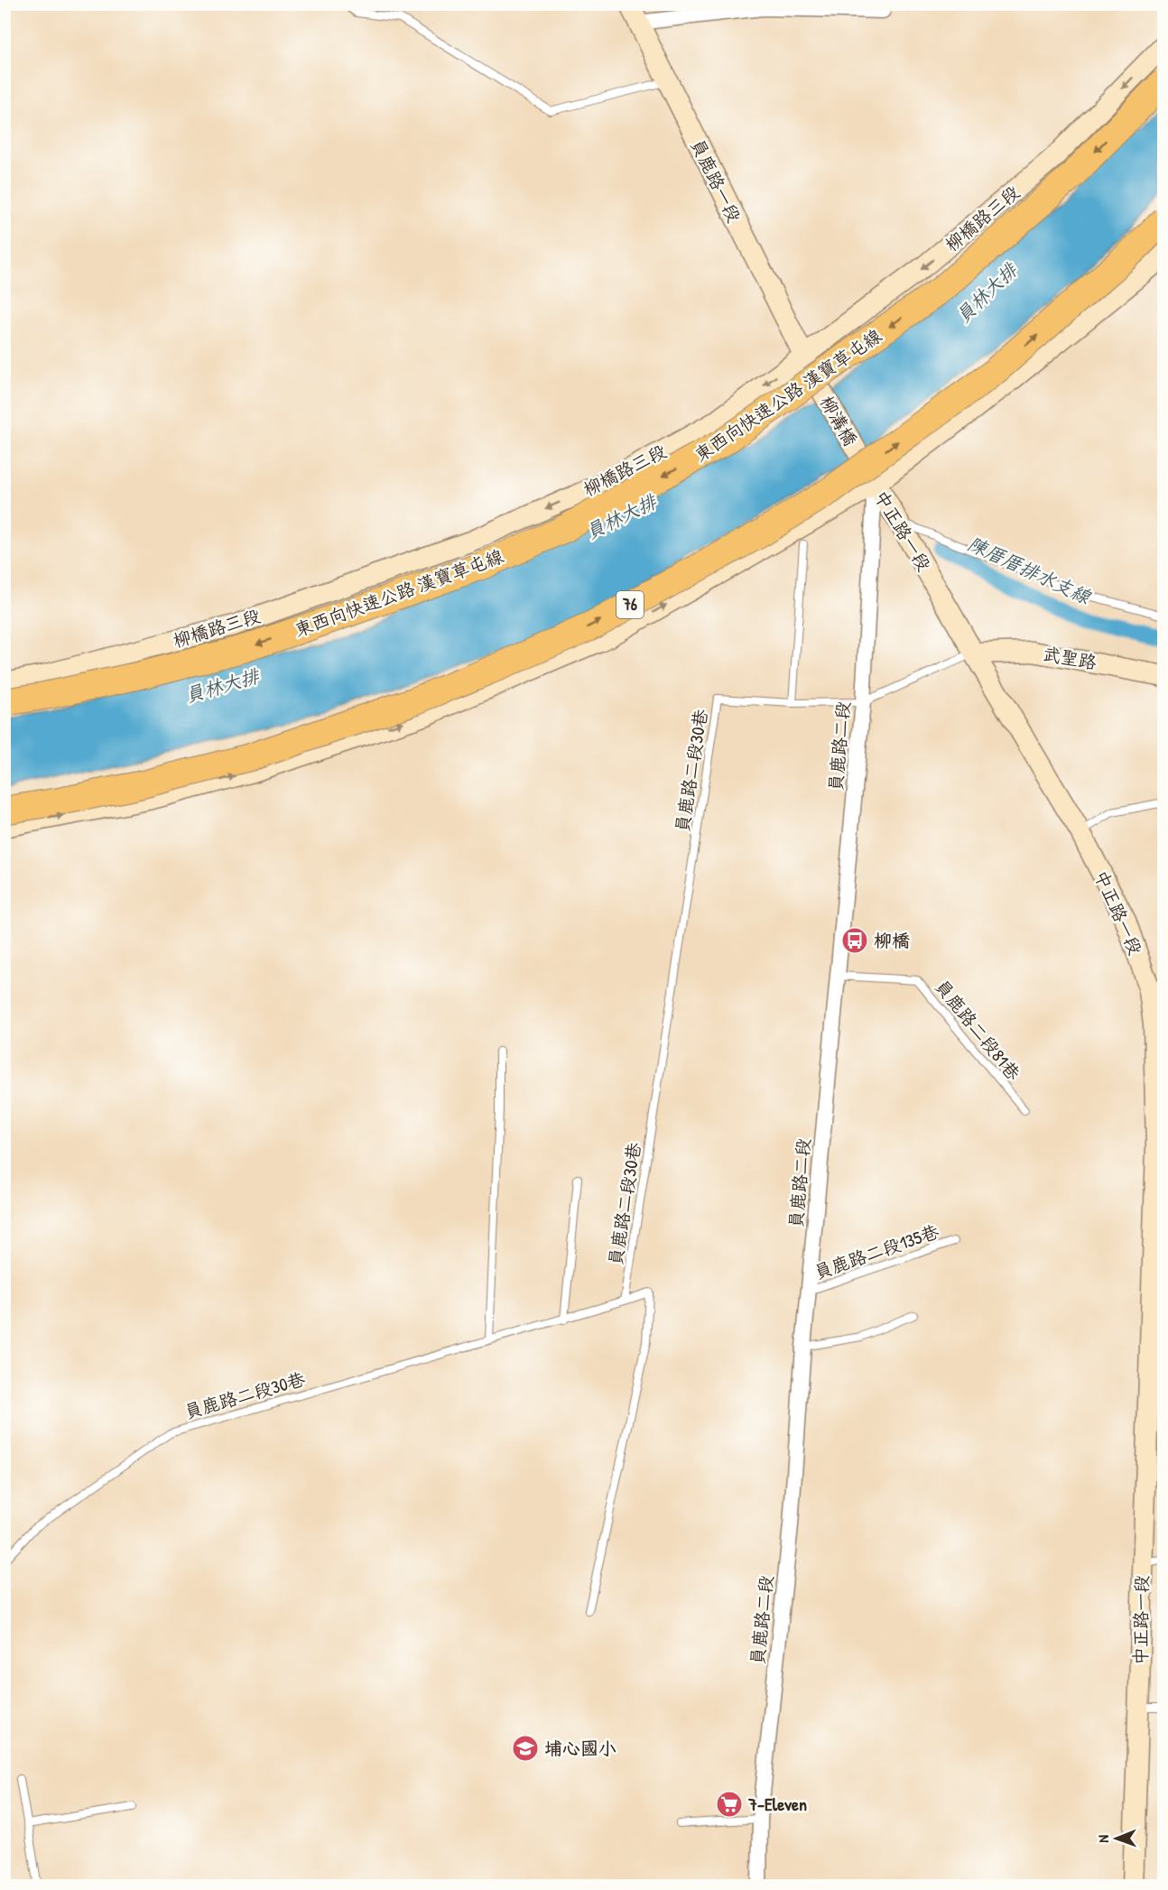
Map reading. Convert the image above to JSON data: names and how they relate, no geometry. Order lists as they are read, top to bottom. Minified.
{"streets":{"highway":["東西向快速公路 漢寶草屯線","76"],"main road":["員鹿路一段","柳橋路三段","柳溝橋","中正路一段","武聖路"],"street":["員鹿路二段"],"lane":["員鹿路二段30巷","員鹿路二段81巷","員鹿路二段135巷"]},"crossings":[["員鹿路一段","柳橋路三段"],["員鹿路一段","柳溝橋"],["柳橋路三段","柳溝橋"],["柳溝橋","中正路一段"],["柳溝橋","員鹿路二段"],["中正路一段","武聖路"],["中正路一段","員鹿路二段"],["中正路一段","員鹿路二段30巷"],["武聖路","員鹿路二段30巷"],["員鹿路二段","員鹿路二段30巷"],["員鹿路二段","員鹿路二段81巷"],["員鹿路二段","員鹿路二段135巷"]],"water":["員林大排","陳厝厝排水支線"],"places":{"bus stop":["柳橋"],"school or university":["埔心國小"],"supermarket":["7-Eleven"]},"north":"left"}
